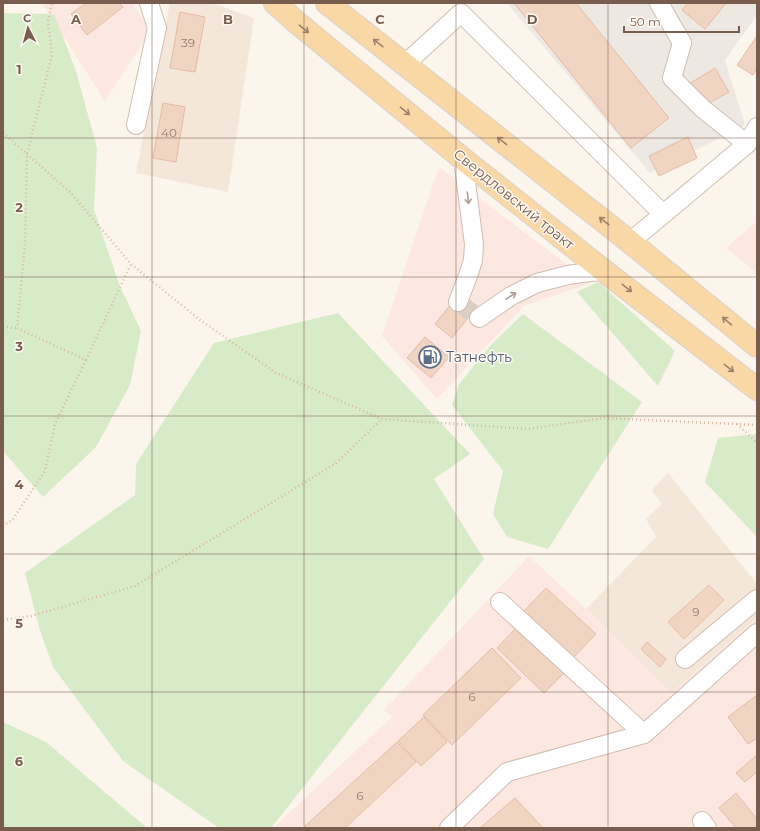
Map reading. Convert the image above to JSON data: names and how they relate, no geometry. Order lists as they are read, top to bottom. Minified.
{"streets":{"main road":["Свердловский тракт"]},"places":{"fuel station":["Татнефть"]},"house_numbers":["39","40","9","6","6"],"scale_bar":"50 m","north":"top","grid":{"columns":["A","B","C","D"],"rows":["1","2","3","4","5","6"]}}
